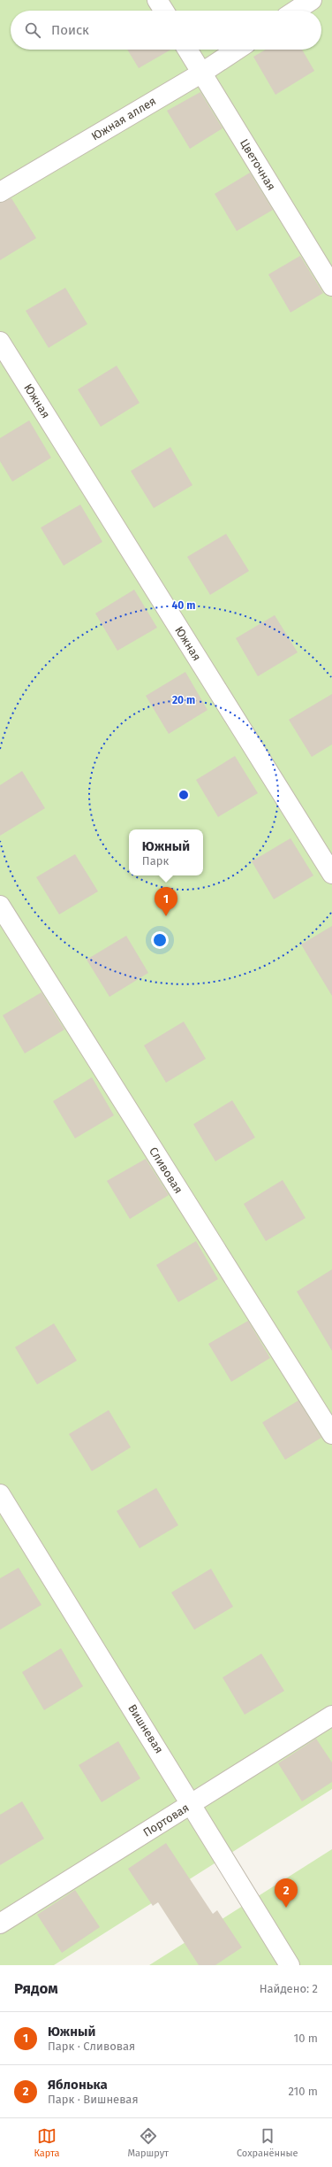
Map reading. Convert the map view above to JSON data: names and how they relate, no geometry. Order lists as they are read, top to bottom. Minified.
{"streets":{"street":["Южная аллея","Цветочная","Южная","Сливовая","Вишневая","Портовая"]},"crossings":[["Южная аллея","Цветочная"],["Вишневая","Портовая"]],"page":{"search":"Поиск","popup":["Южный","Парк"],"pins":["1","2"],"heading":["Рядом","Найдено: 2"],"list":[{"mark":"1","name":"Южный","note":"Парк · Сливовая","value":"10 m"},{"mark":"2","name":"Яблонька","note":"Парк · Вишневая","value":"210 m"}],"nav":["Карта","Маршрут","Сохранённые"]},"rings":["40 m","20 m"]}
